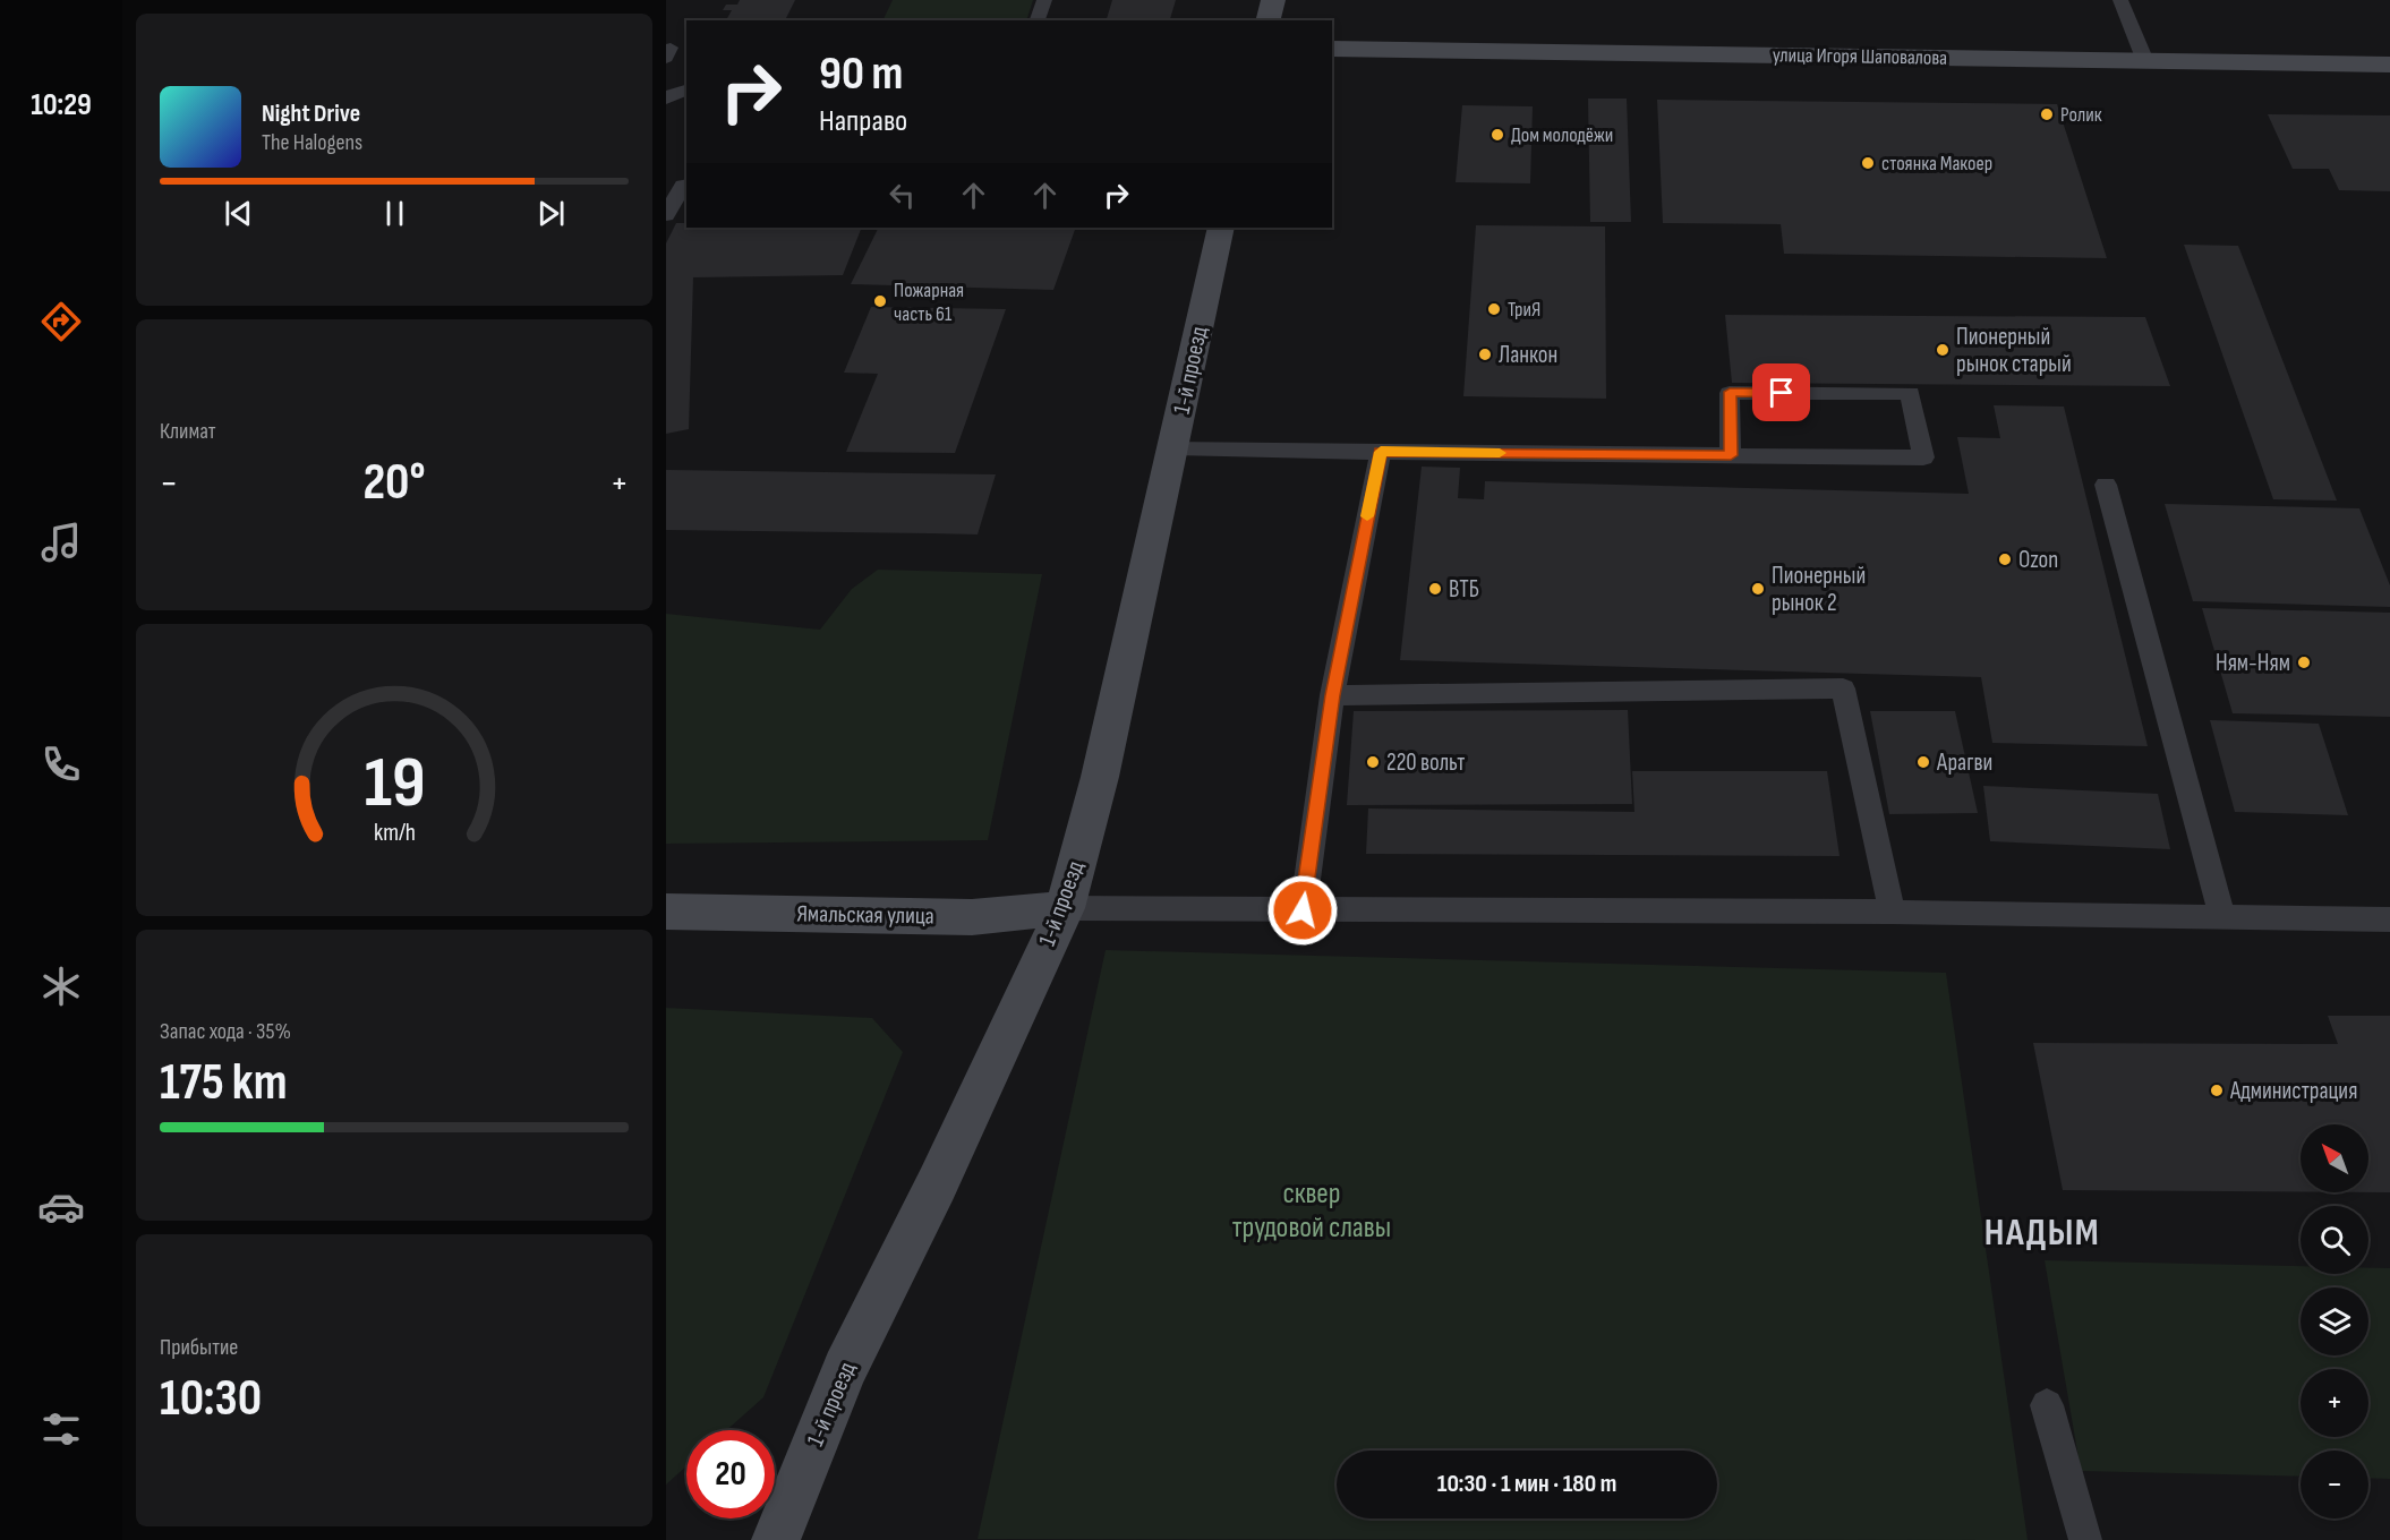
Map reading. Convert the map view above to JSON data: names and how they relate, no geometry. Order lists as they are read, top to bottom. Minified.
{"streets":{"street":["улица Игоря Шаповалова","1-й проезд","Ямальская улица"]},"crossings":[["1-й проезд","Ямальская улица"]],"districts":["НАДЫМ"],"parks":["сквер трудовой славы"],"places":["Ролик","Дом молодёжи","стоянка Макоер","Пожарная часть 61","ТриЯ","Пионерный рынок старый","Ланкон","Ozon","ВТБ","Пионерный рынок 2","Ням-Ням","220 вольт","Арагви","Администрация"],"north":"top left","page":{"tabs":"10:29","turn":["90 m","Направо"],"song":["Night Drive","The Halogens"],"tile":["Климат",["Запас хода · 35%","175 km"],["Прибытие","10:30"]],"heat":["−","20°","+"],"map_buttons":["+","−"],"limit":"20","trip":"10:30 · 1 мин · 180 m","gauge":["19","km/h"]}}
